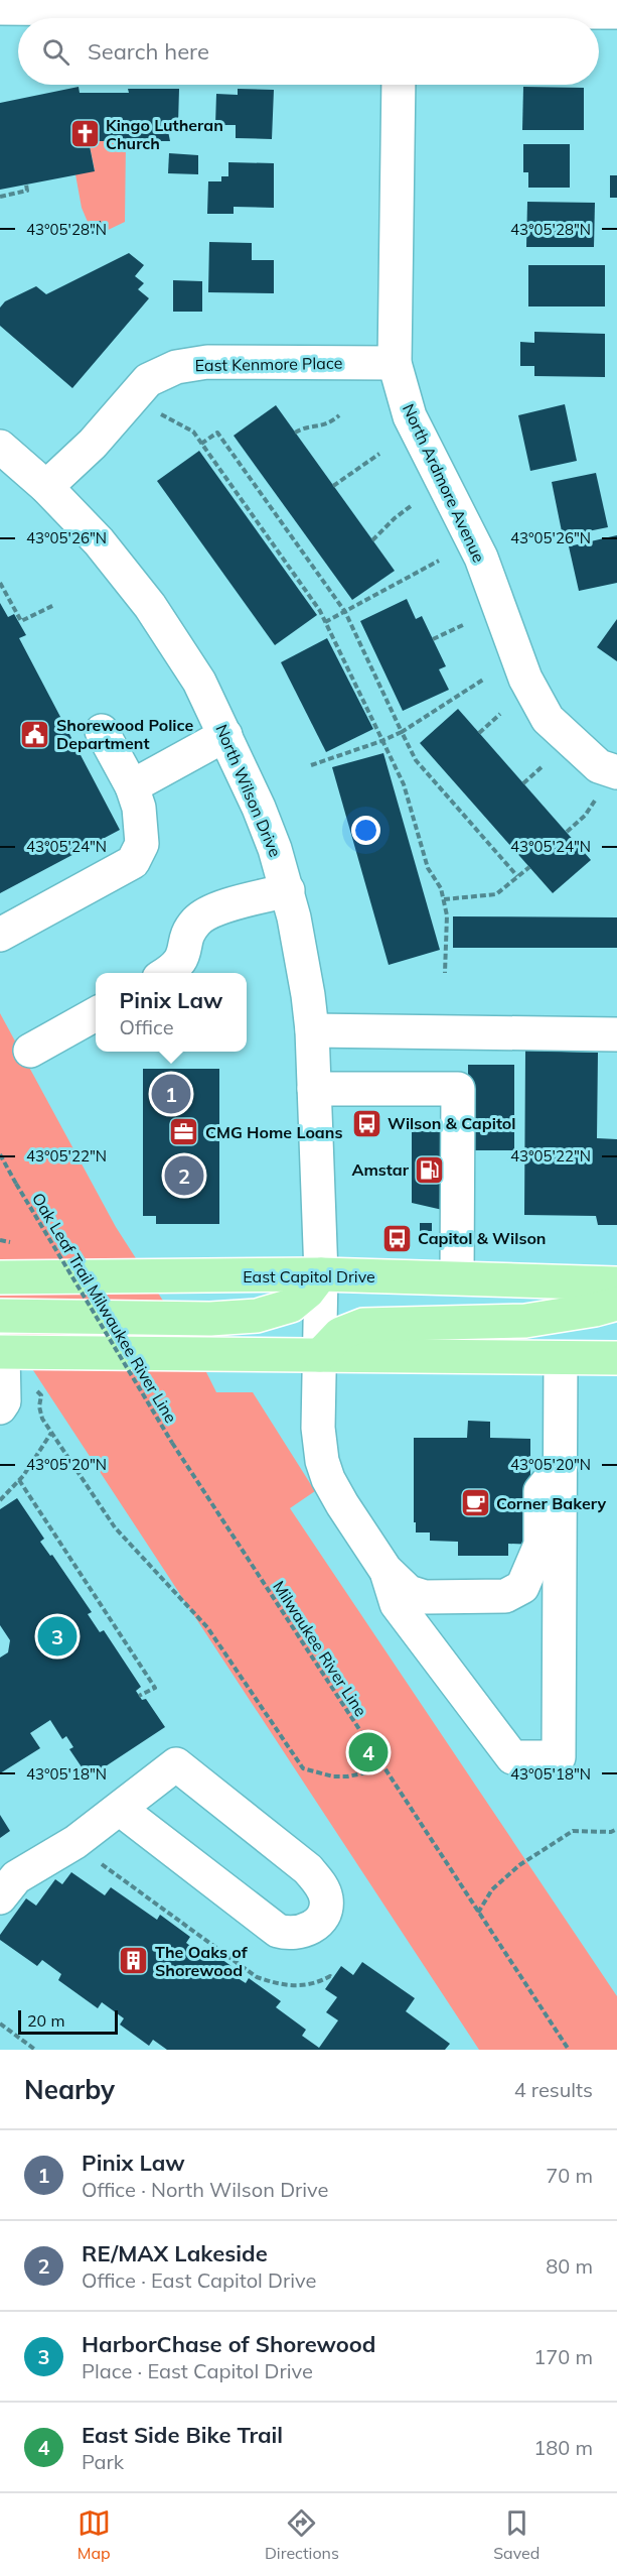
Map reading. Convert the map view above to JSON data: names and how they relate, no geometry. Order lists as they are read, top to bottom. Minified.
{"streets":{"main road":["East Capitol Drive"],"street":["East Kenmore Place","North Ardmore Avenue","North Wilson Drive"],"path":["Oak Leaf Trail Milwaukee River Line","Milwaukee River Line"]},"crossings":[["East Kenmore Place","North Ardmore Avenue"],["East Kenmore Place","North Wilson Drive"],["North Wilson Drive","East Capitol Drive"],["Oak Leaf Trail Milwaukee River Line","Milwaukee River Line"]],"places":{"church":["Kingo Lutheran Church"],"public building":["Shorewood Police Department"],"bus stop":["Wilson & Capitol","Capitol & Wilson"],"office":["CMG Home Loans"],"fuel station":["Amstar"],"cafe":["Corner Bakery"],"building":["The Oaks of Shorewood"]},"scale_bar":"20 m","page":{"search":"Search here","popup":["Pinix Law","Office"],"pins":["1","2","3","4"],"scale":"20 m","heading":["Nearby","4 results"],"list":[{"mark":"1","name":"Pinix Law","note":"Office · North Wilson Drive","value":"70 m"},{"mark":"2","name":"RE/MAX Lakeside","note":"Office · East Capitol Drive","value":"80 m"},{"mark":"3","name":"HarborChase of Shorewood","note":"Place · East Capitol Drive","value":"170 m"},{"mark":"4","name":"East Side Bike Trail","note":"Park","value":"180 m"}],"nav":["Map","Directions","Saved"]},"coordinates":["43°05'28\"N","43°05'26\"N","43°05'24\"N","43°05'22\"N","43°05'20\"N","43°05'18\"N"]}
